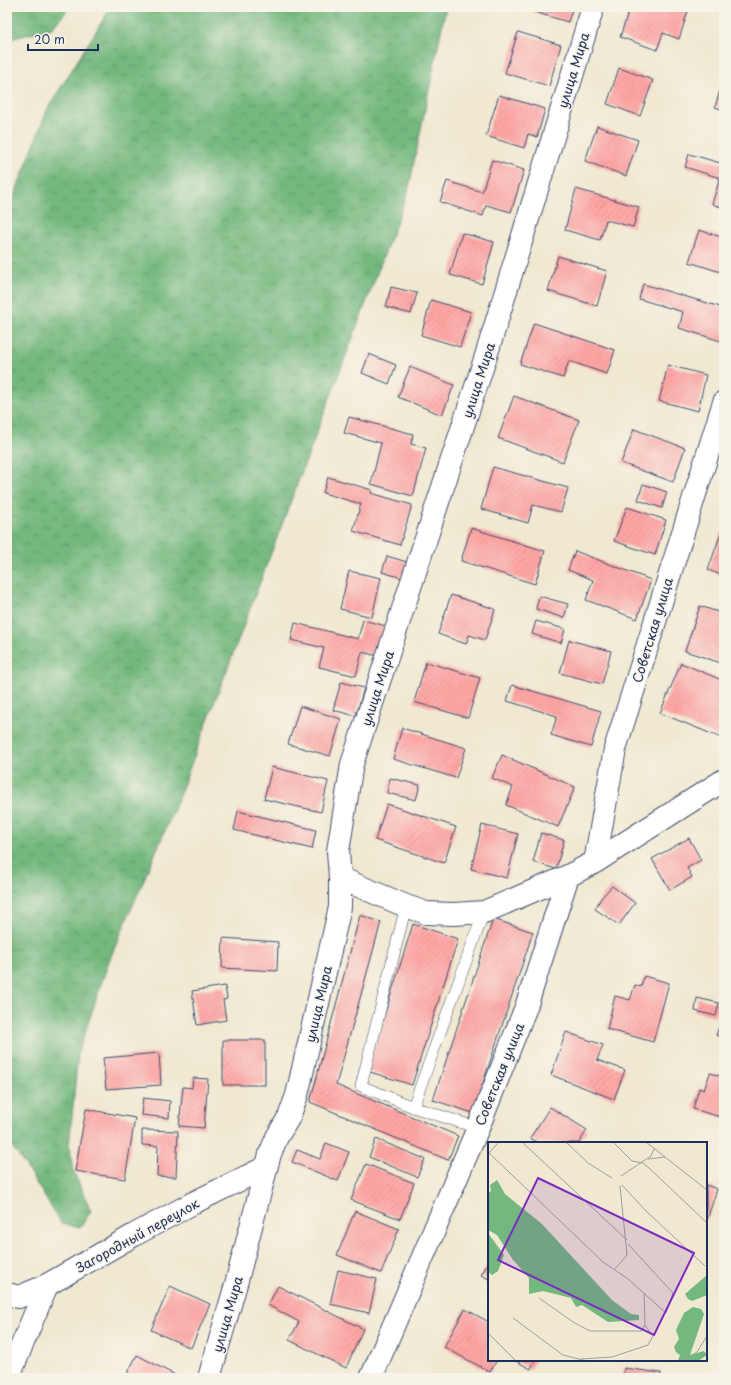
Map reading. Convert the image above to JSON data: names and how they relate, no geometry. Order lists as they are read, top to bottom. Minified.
{"streets":{"street":["улица Мира","Советская улица","Загородный переулок"]},"crossings":[["улица Мира","Загородный переулок"]],"scale_bar":"20 m"}
